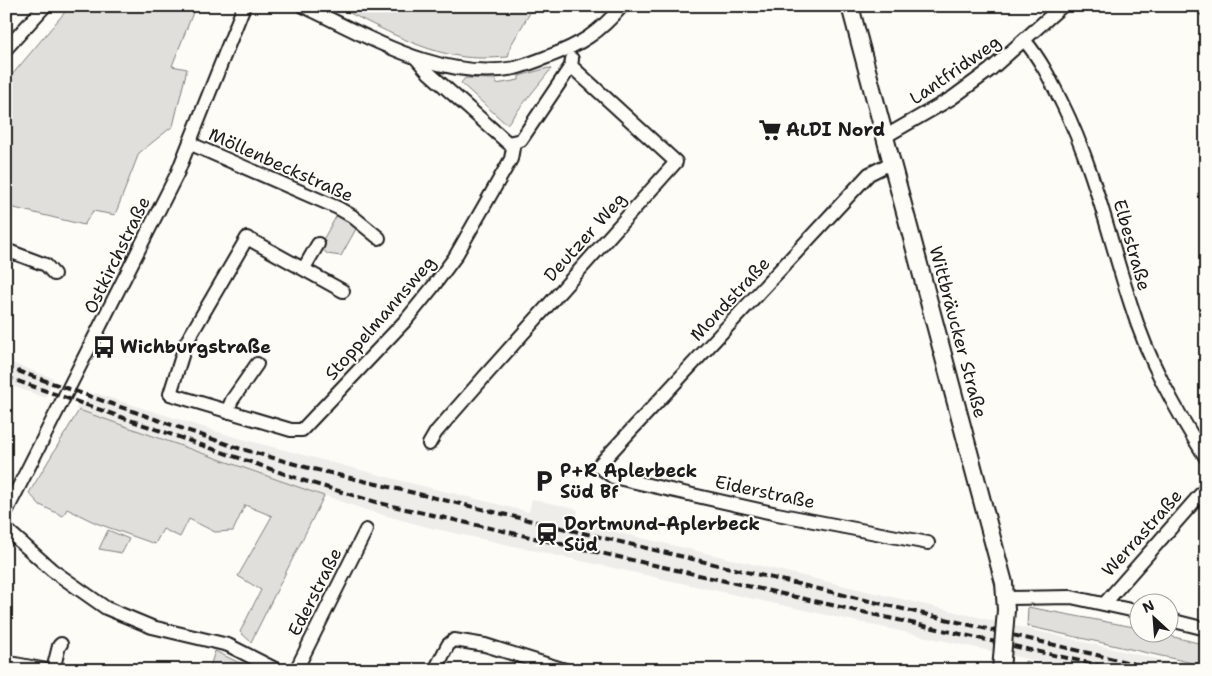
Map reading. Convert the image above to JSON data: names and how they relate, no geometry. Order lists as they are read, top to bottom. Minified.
{"streets":{"main road":["Wittbräucker Straße"],"street":["Lantfridweg","Möllenbeckstraße","Deutzer Weg","Elbestraße","Ostkirchstraße","Mondstraße","Stoppelmannsweg","Eiderstraße","Werrastraße","Ederstraße"]},"crossings":[["Lantfridweg","Elbestraße"],["Lantfridweg","Wittbräucker Straße"],["Möllenbeckstraße","Ostkirchstraße"],["Mondstraße","Wittbräucker Straße"],["Mondstraße","Eiderstraße"]],"places":{"supermarket":["ALDI Nord"],"bus stop":["Wichburgstraße"],"parking":["P+R Aplerbeck Süd Bf"],"station":["Dortmund-Aplerbeck Süd"]},"north":"top left"}
